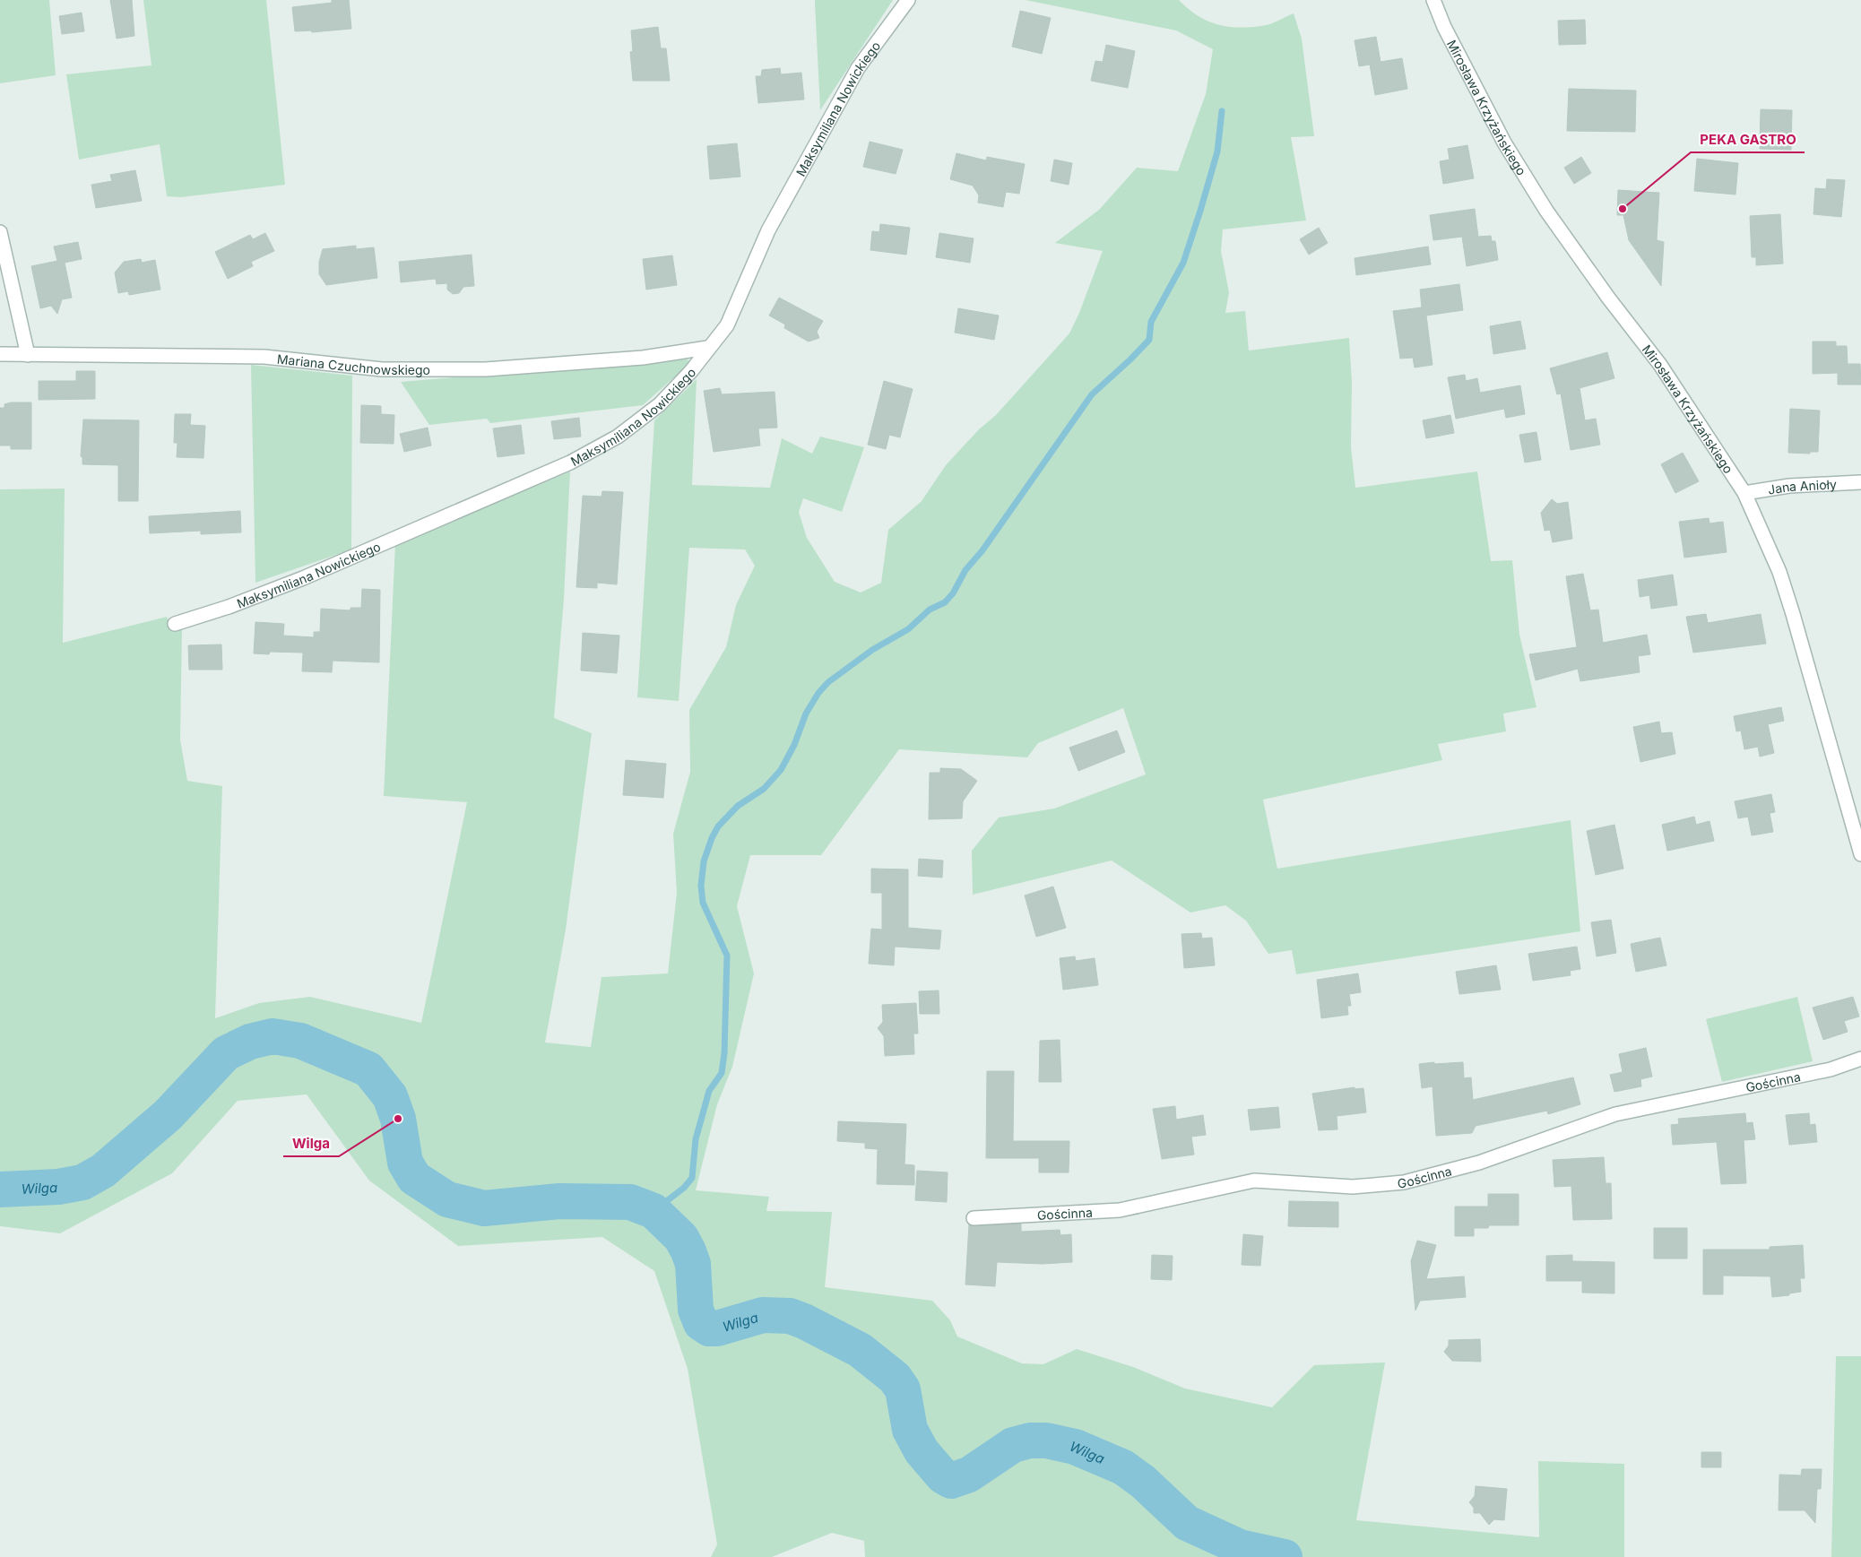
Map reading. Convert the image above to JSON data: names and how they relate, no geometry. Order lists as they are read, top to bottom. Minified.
{"streets":{"street":["Mirosława Krzyżańskiego","Maksymiliana Nowickiego","Mariana Czuchnowskiego","Jana Anioły","Gościnna"]},"crossings":[["Mirosława Krzyżańskiego","Jana Anioły"],["Maksymiliana Nowickiego","Mariana Czuchnowskiego"]],"water":["Wilga"],"places":["PEKA GASTRO","Wilga"]}
